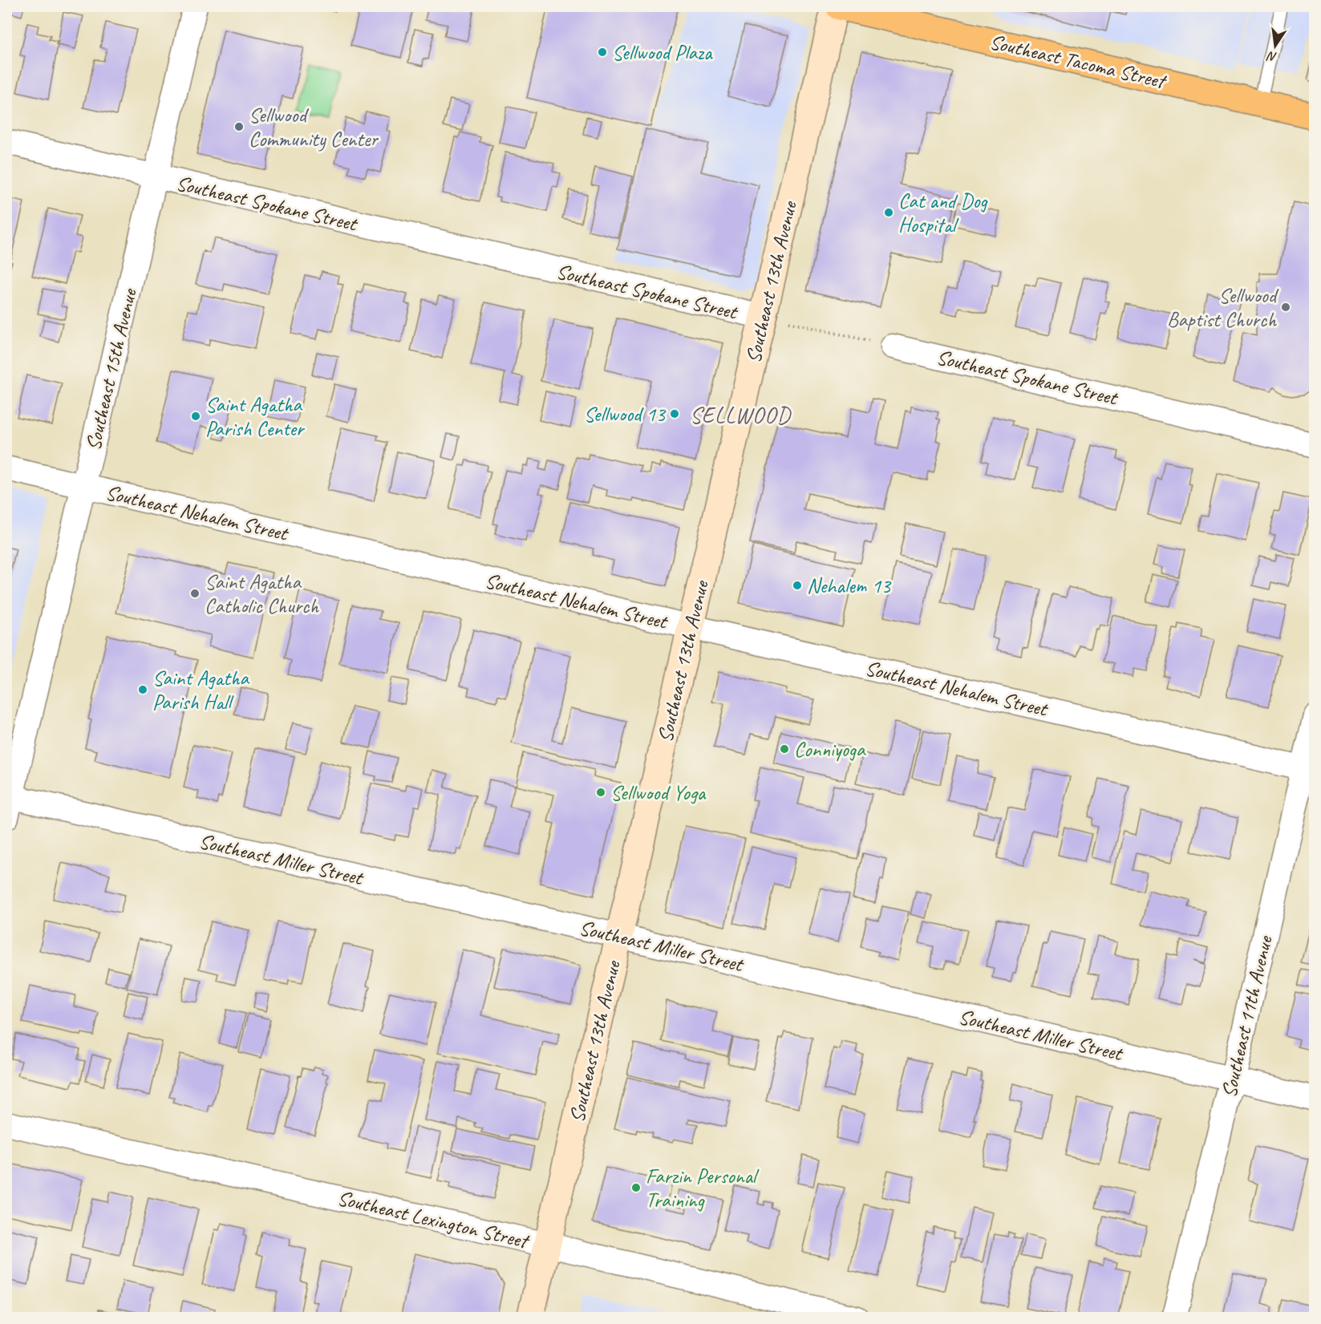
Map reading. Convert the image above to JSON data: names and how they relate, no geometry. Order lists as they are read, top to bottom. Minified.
{"streets":{"main road":["Southeast Tacoma Street"],"street":["Southeast Spokane Street","Southeast 13th Avenue","Southeast 15th Avenue","Southeast Nehalem Street","Southeast Miller Street","Southeast 11th Avenue","Southeast Lexington Street"]},"crossings":[["Southeast Spokane Street","Southeast 13th Avenue"],["Southeast Spokane Street","Southeast 15th Avenue"],["Southeast 13th Avenue","Southeast Nehalem Street"],["Southeast 13th Avenue","Southeast Miller Street"],["Southeast 13th Avenue","Southeast Lexington Street"],["Southeast 15th Avenue","Southeast Nehalem Street"],["Southeast 15th Avenue","Southeast Miller Street"],["Southeast Nehalem Street","Southeast 11th Avenue"],["Southeast Miller Street","Southeast 11th Avenue"]],"districts":["SELLWOOD"],"places":["Sellwood Plaza","Sellwood Community Center","Cat and Dog Hospital","Sellwood Baptist Church","Sellwood 13","Saint Agatha Parish Center","Nehalem 13","Saint Agatha Catholic Church","Saint Agatha Parish Hall","Conniyoga","Sellwood Yoga","Farzin Personal Training"],"north":"bottom"}
